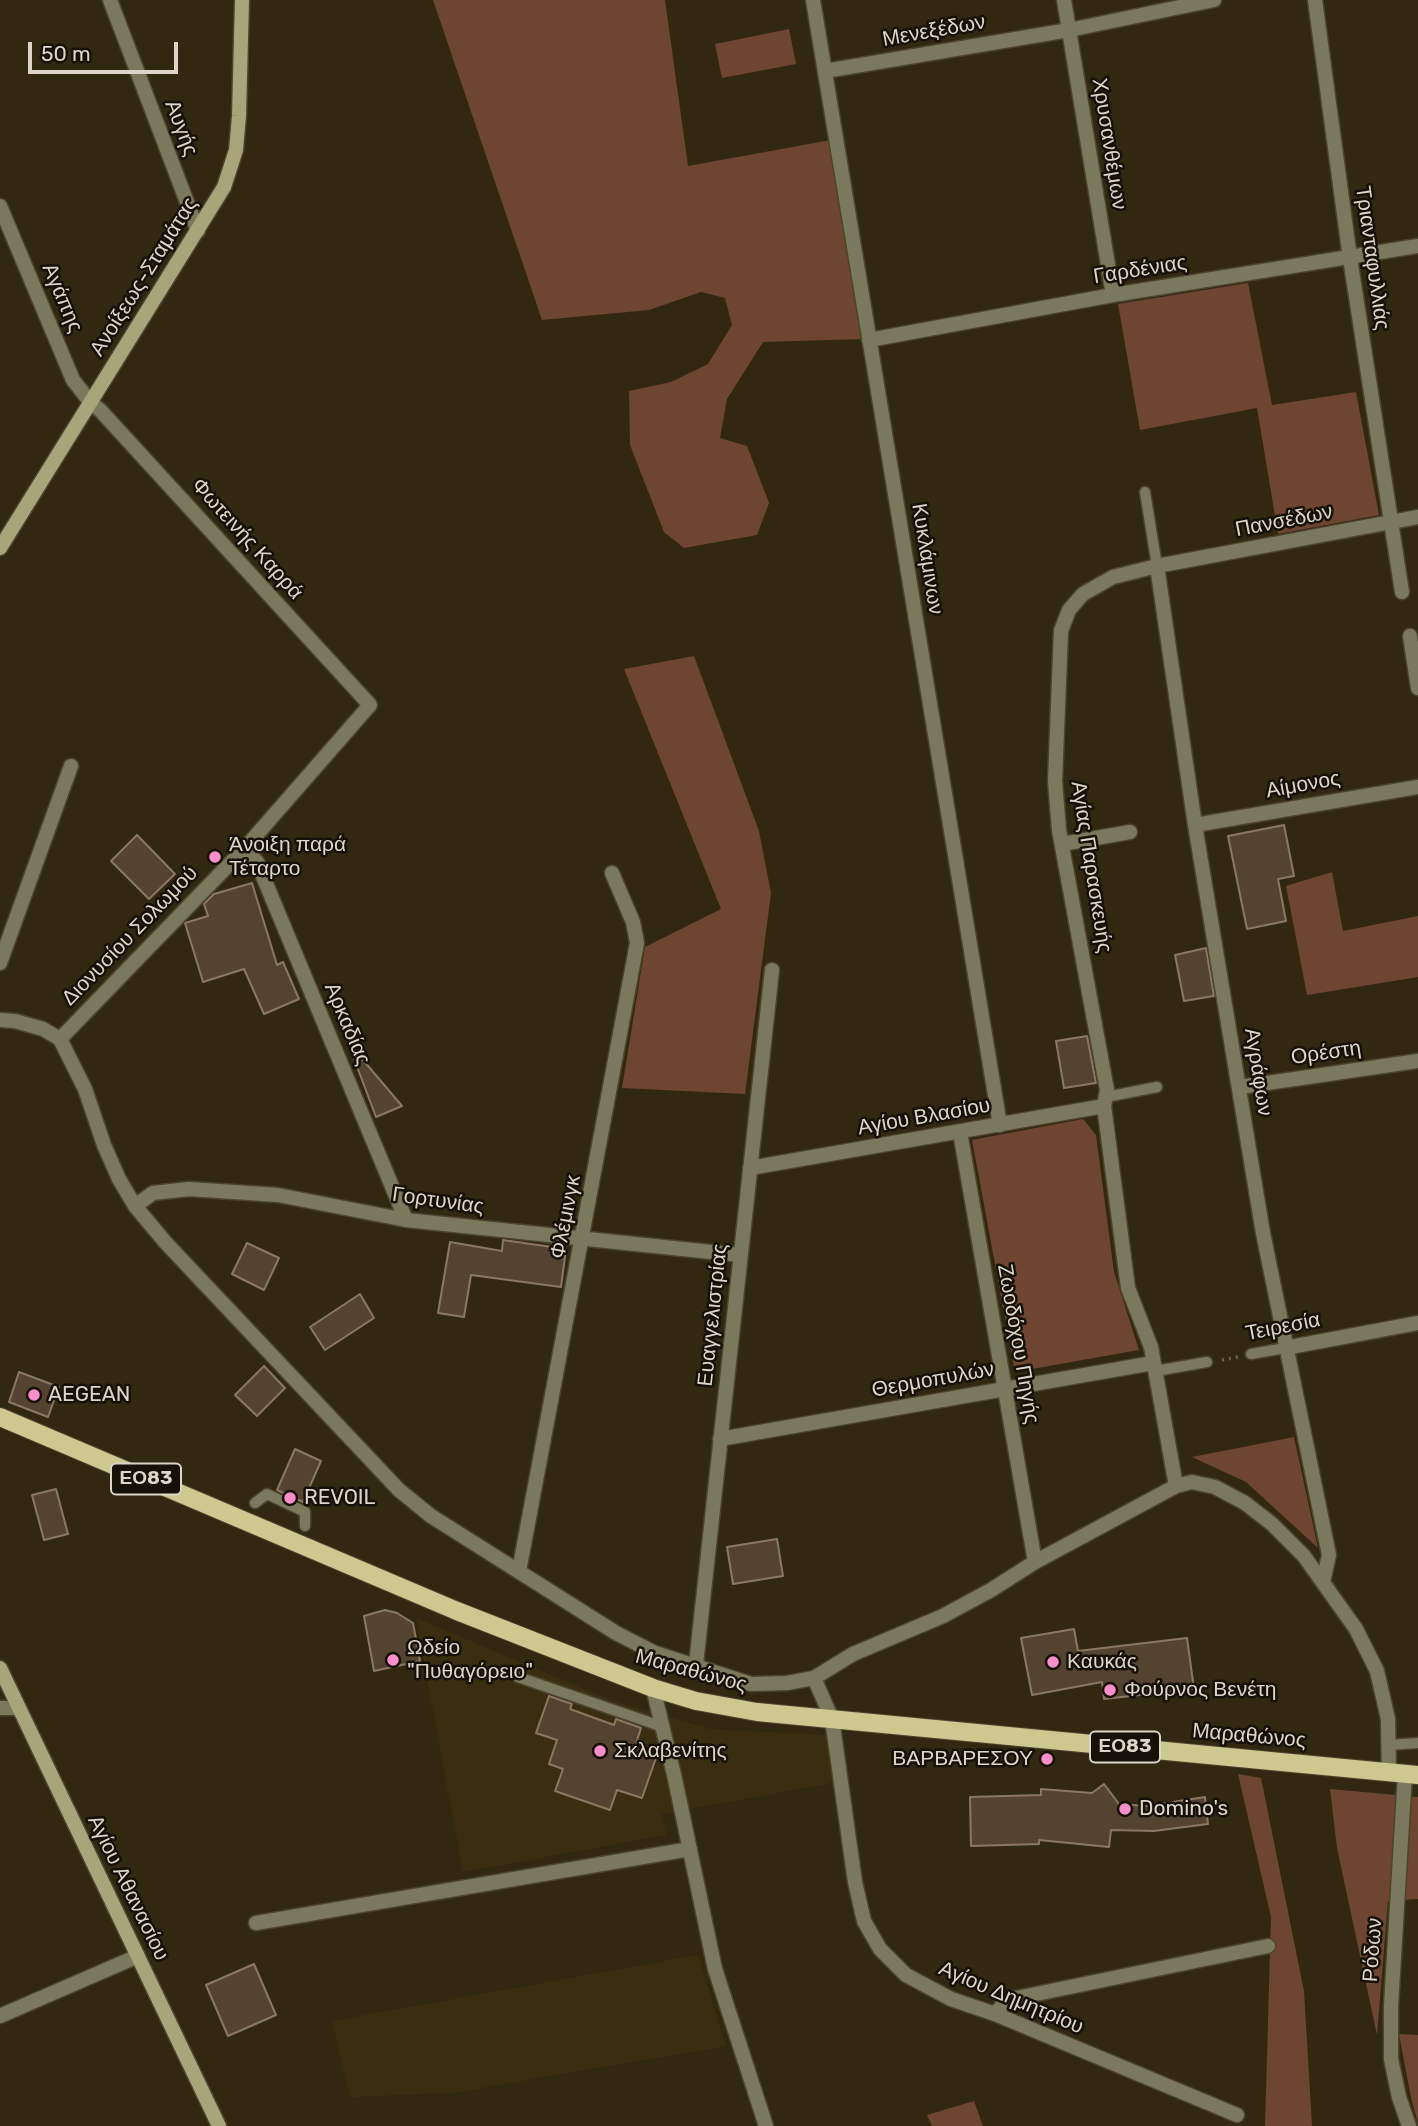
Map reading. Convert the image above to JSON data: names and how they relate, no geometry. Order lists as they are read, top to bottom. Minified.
{"streets":{"main road":["ΕΟ83","Μαραθώνος"],"street":["Μενεξέδων","Αυγής","Χρυσανθέμων","Τριανταφυλλιάς","Γαρδένιας","Ανοίξεως-Σταμάτας","Αγάπης","Πανσέδων","Φωτεινής Καρρά","Κυκλάμινων","Αίμονος","Αγίας Παρασκευής","Διονυσίου Σολωμού","Αρκαδίας","Ορέστη","Αγράφων","Αγίου Βλασίου","Γορτυνίας","Φλέμινγκ","Ευαγγελιστρίας","Τειρεσία","Ζωοδόχου Πηγής","Θερμοπυλών","Αγίου Αθανασίου","Ρόδων","Αγίου Δημητρίου"]},"crossings":[["Μενεξέδων","Χρυσανθέμων"],["Μενεξέδων","Κυκλάμινων"],["Αυγής","Ανοίξεως-Σταμάτας"],["Χρυσανθέμων","Γαρδένιας"],["Τριανταφυλλιάς","Γαρδένιας"],["Τριανταφυλλιάς","Πανσέδων"],["Γαρδένιας","Κυκλάμινων"],["Ανοίξεως-Σταμάτας","Αγάπης"],["Ανοίξεως-Σταμάτας","Φωτεινής Καρρά"],["Αγάπης","Φωτεινής Καρρά"],["Πανσέδων","Αγίας Παρασκευής"],["Πανσέδων","Αγράφων"],["Φωτεινής Καρρά","Διονυσίου Σολωμού"],["Κυκλάμινων","Αγίου Βλασίου"],["Αίμονος","Αγράφων"],["Αγίας Παρασκευής","Αγράφων"],["Αγίας Παρασκευής","Αγίου Βλασίου"],["Αγίας Παρασκευής","Θερμοπυλών"],["Αγίας Παρασκευής","Ρόδων"],["Διονυσίου Σολωμού","Αρκαδίας"],["Αρκαδίας","Γορτυνίας"],["Ορέστη","Αγράφων"],["Αγράφων","Τειρεσία"],["Αγράφων","Ρόδων"],["Αγίου Βλασίου","Ευαγγελιστρίας"],["Αγίου Βλασίου","Ζωοδόχου Πηγής"],["Γορτυνίας","Φλέμινγκ"],["Γορτυνίας","Ευαγγελιστρίας"],["Ευαγγελιστρίας","Θερμοπυλών"],["Ζωοδόχου Πηγής","Θερμοπυλών"],["Μαραθώνος","Ρόδων"],["Μαραθώνος","Αγίου Δημητρίου"]],"places":["Άνοιξη παρά Τέταρτο","AEGEAN","REVOIL","Ωδείο \"Πυθαγόρειο\"","Καυκάς","Φούρνος Βενέτη","Σκλαβενίτης","ΒΑΡΒΑΡΕΣΟΥ","Domino's"],"scale_bar":"50 m"}
